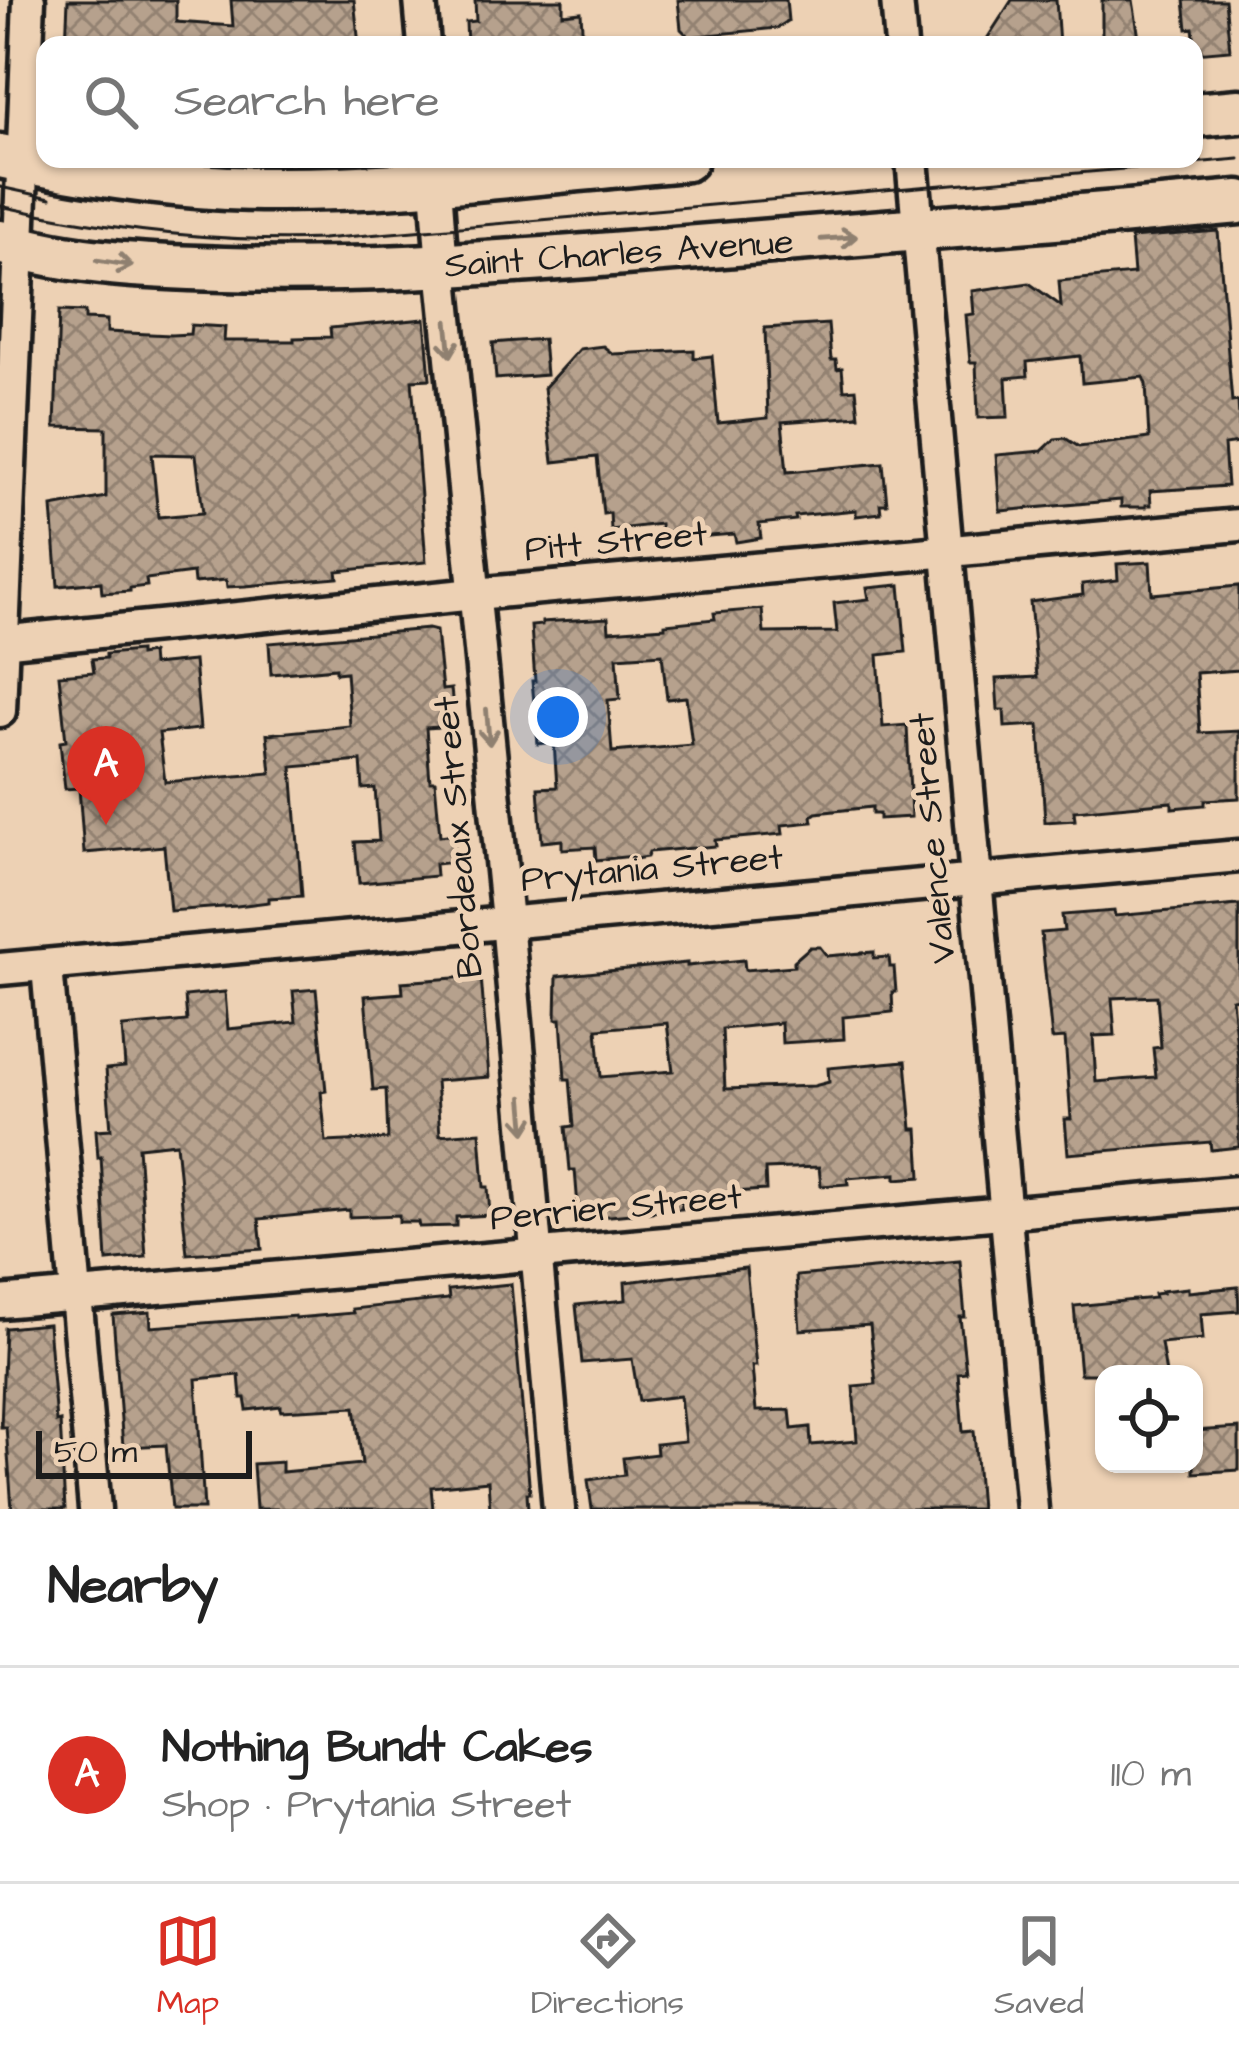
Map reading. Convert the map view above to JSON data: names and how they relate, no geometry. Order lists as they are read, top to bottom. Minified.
{"streets":{"main road":["Saint Charles Avenue"],"street":["Pitt Street","Bordeaux Street","Valence Street","Prytania Street","Perrier Street"]},"crossings":[["Saint Charles Avenue","Bordeaux Street"],["Saint Charles Avenue","Valence Street"],["Pitt Street","Bordeaux Street"],["Pitt Street","Valence Street"],["Bordeaux Street","Prytania Street"],["Bordeaux Street","Perrier Street"],["Valence Street","Prytania Street"],["Valence Street","Perrier Street"]],"one_way":["Bordeaux Street"],"scale_bar":"50 m","page":{"search":"Search here","pins":"A","scale":"50 m","heading":"Nearby","list":[{"mark":"A","name":"Nothing Bundt Cakes","note":"Shop · Prytania Street","value":"110 m"}],"nav":["Map","Directions","Saved"]}}
